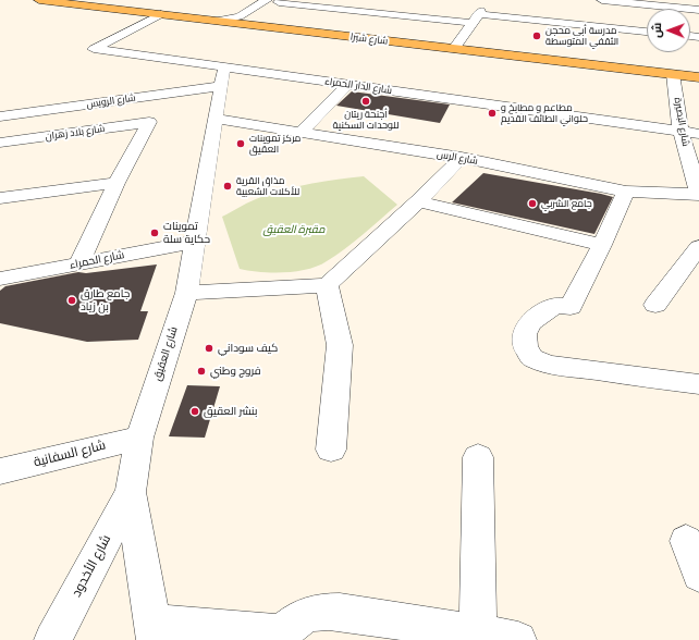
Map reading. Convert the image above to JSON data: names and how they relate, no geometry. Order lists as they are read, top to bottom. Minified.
{"streets":{"main road":["شارع شبرا"],"street":["شارع الدار الحمراء","شارع الرويس","شارع البصيرة","شارع بلاد زهران","شارع الرس","شارع الحمراء","شارع العقيق","شارع السفانية","شارع الأخدود"]},"crossings":[["شارع شبرا","شارع الدار الحمراء"],["شارع شبرا","شارع البصيرة"],["شارع الدار الحمراء","شارع الرويس"],["شارع الدار الحمراء","شارع البصيرة"],["شارع الدار الحمراء","شارع العقيق"],["شارع الرويس","شارع العقيق"],["شارع البصيرة","شارع الرس"],["شارع الرس","شارع العقيق"],["شارع الحمراء","شارع العقيق"],["شارع العقيق","شارع السفانية"],["شارع العقيق","شارع الأخدود"]],"parks":["مقبرة العقيق"],"places":["مدرسة أبي محجن الثقفي المتوسطة","أجنحة ريتان للوحدات السكنية","مطاعم و مطابخ و حلواني الطائف القديم","مركز تموينات العقيق","مذاق القرية للأكلات الشعبية","جامع الشربي","تموينات حكاية سلة","جامع طارق بن زياد","كيف سوداني","فروج وطني","بنشر العقيق"],"north":"left"}
